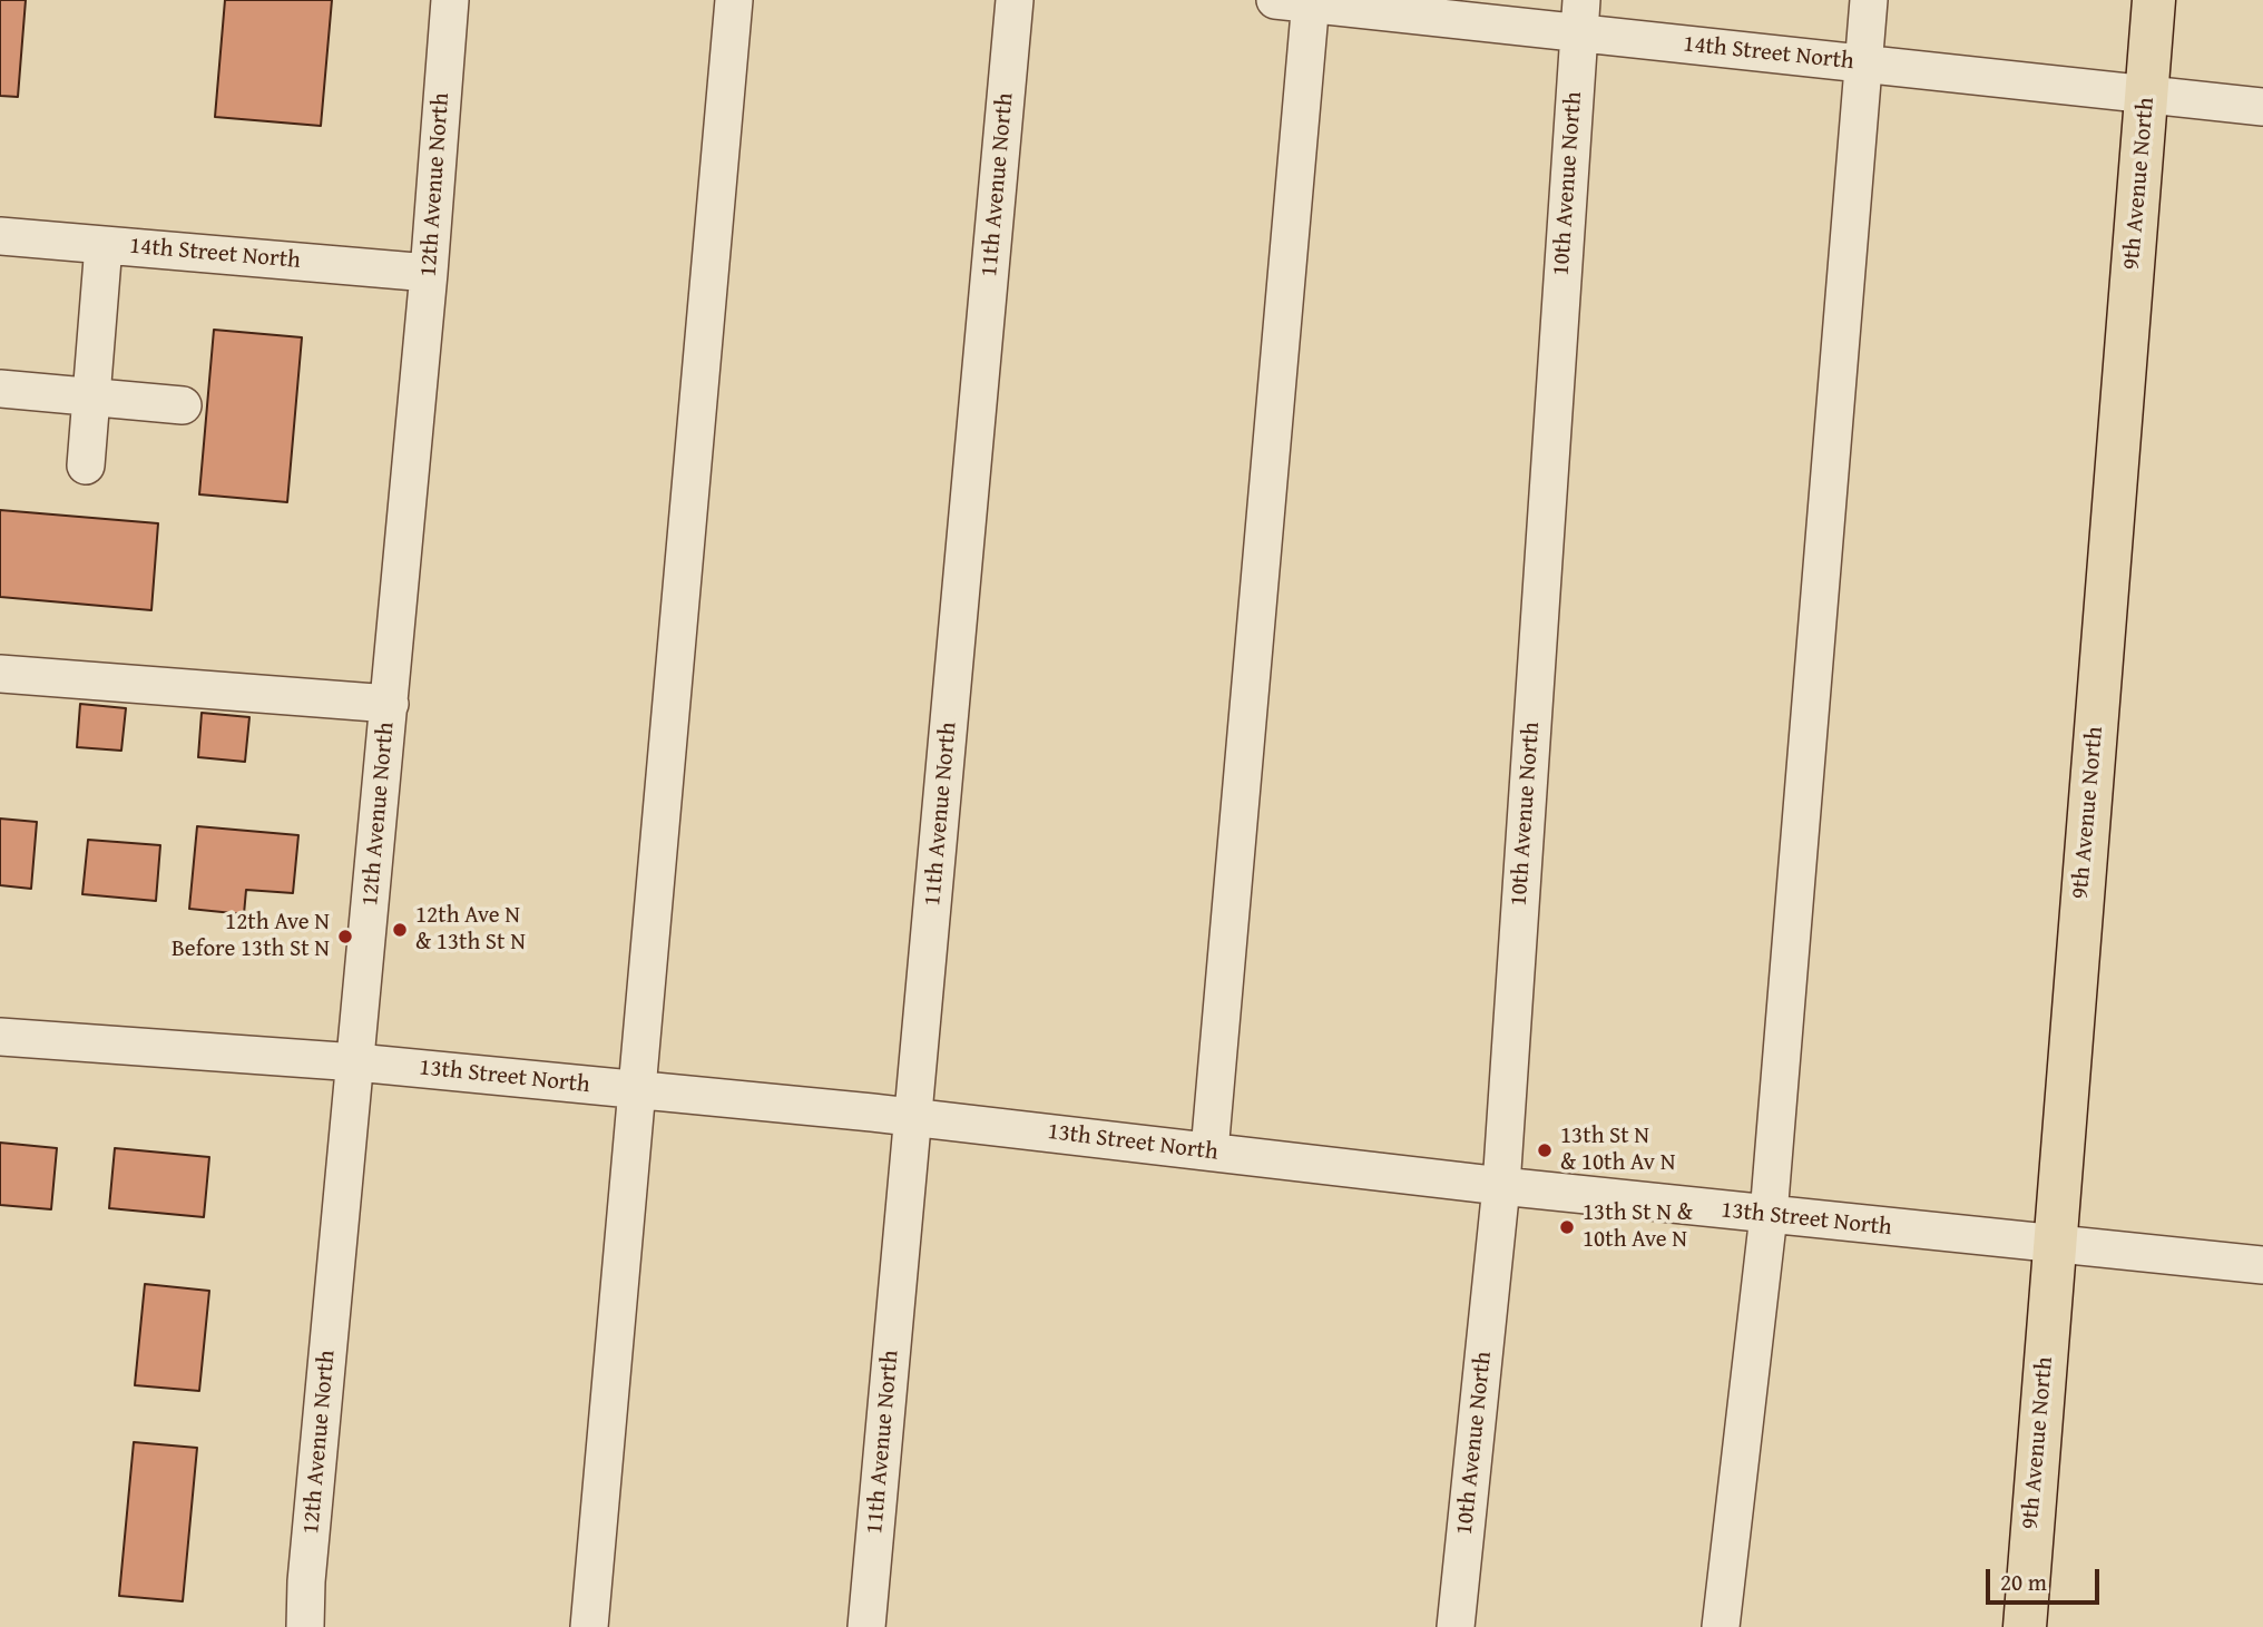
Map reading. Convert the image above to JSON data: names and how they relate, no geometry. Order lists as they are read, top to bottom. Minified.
{"streets":{"main road":["9th Avenue North"],"street":["14th Street North","10th Avenue North","12th Avenue North","11th Avenue North","13th Street North"]},"crossings":[["14th Street North","10th Avenue North"],["14th Street North","9th Avenue North"],["14th Street North","12th Avenue North"],["10th Avenue North","13th Street North"],["9th Avenue North","13th Street North"],["12th Avenue North","13th Street North"],["11th Avenue North","13th Street North"]],"places":["12th Ave N & 13th St N","12th Ave N Before 13th St N","13th St N & 10th Av N","13th St N & 10th Ave N"],"scale_bar":"20 m"}
